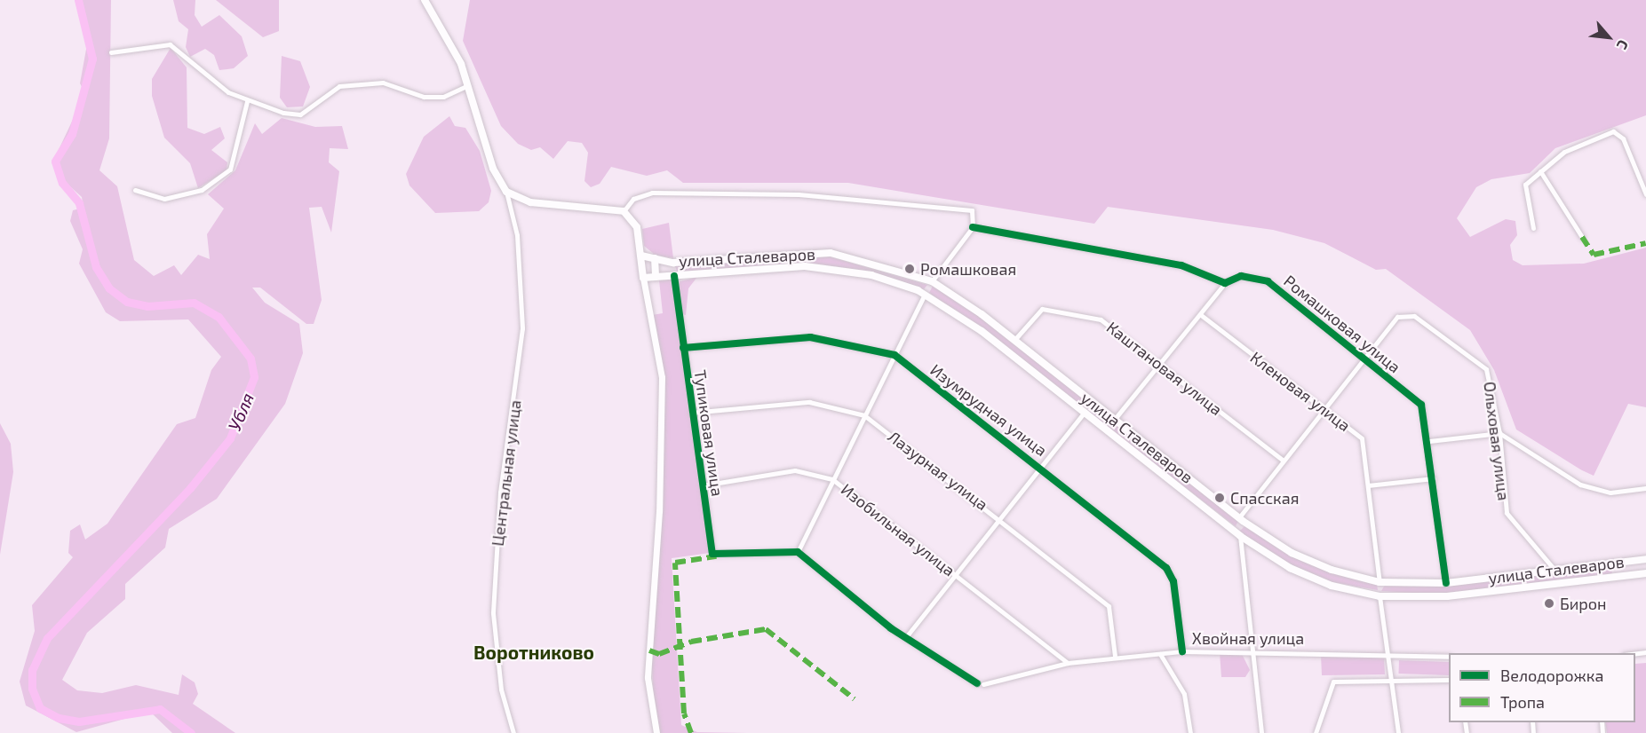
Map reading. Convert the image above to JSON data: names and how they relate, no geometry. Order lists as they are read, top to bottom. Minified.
{"streets":{"main road":["улица Сталеваров"],"street":["Ромашковая улица","Каштановая улица","Кленовая улица","Изумрудная улица","Тупиковая улица","Ольховая улица","Лазурная улица","Центральная улица","Изобильная улица","Хвойная улица"]},"crossings":[["улица Сталеваров","Ромашковая улица"],["улица Сталеваров","Каштановая улица"],["улица Сталеваров","Кленовая улица"],["улица Сталеваров","Тупиковая улица"],["улица Сталеваров","Ольховая улица"],["Ромашковая улица","Ольховая улица"],["Изумрудная улица","Тупиковая улица"],["Изумрудная улица","Хвойная улица"],["Тупиковая улица","Лазурная улица"],["Тупиковая улица","Изобильная улица"],["Лазурная улица","Хвойная улица"],["Изобильная улица","Хвойная улица"]],"districts":["Воротниково"],"water":["Убля"],"places":["Ромашковая","Спасская","Бирон"],"legend":["Велодорожка","Тропа"],"north":"bottom right"}
